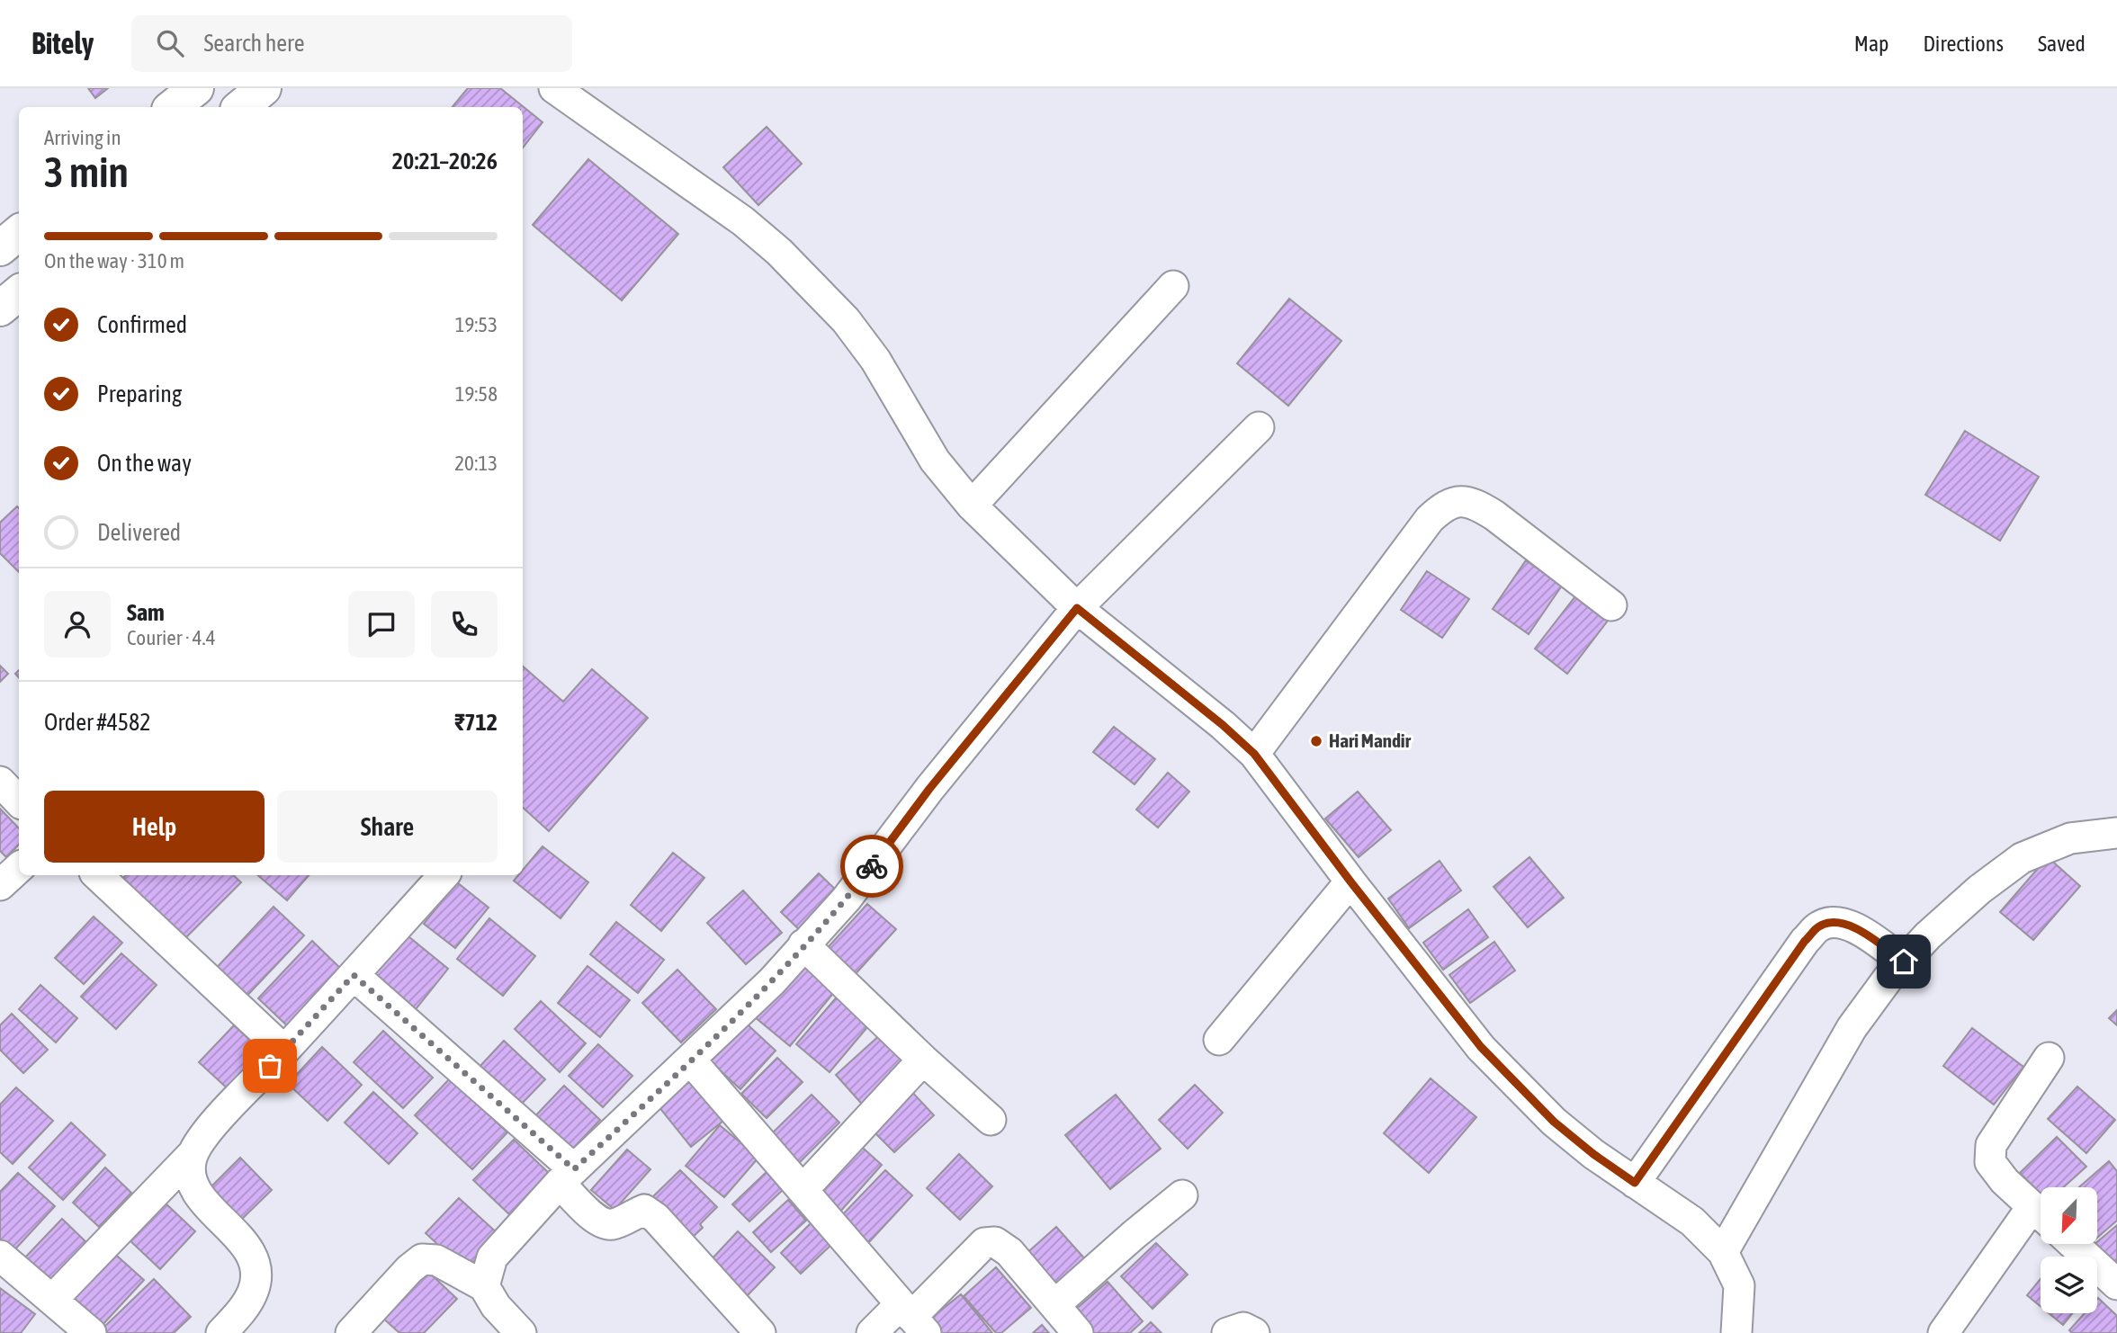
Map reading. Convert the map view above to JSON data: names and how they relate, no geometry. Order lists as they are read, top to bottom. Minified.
{"places":["Hari Mandir"],"north":"bottom left","page":{"header":"Bitely","search":"Search here","nav":["Map","Directions","Saved"],"heading":["3 min","Arriving in","20:21–20:26"],"panel":["Sam","Courier · 4.4","Order #4582","₹712"],"bar":"On the way · 310 m","list":[["Confirmed","19:53"],["Preparing","19:58"],["On the way","20:13"],"Delivered"],"buttons":["Help","Share"]}}
